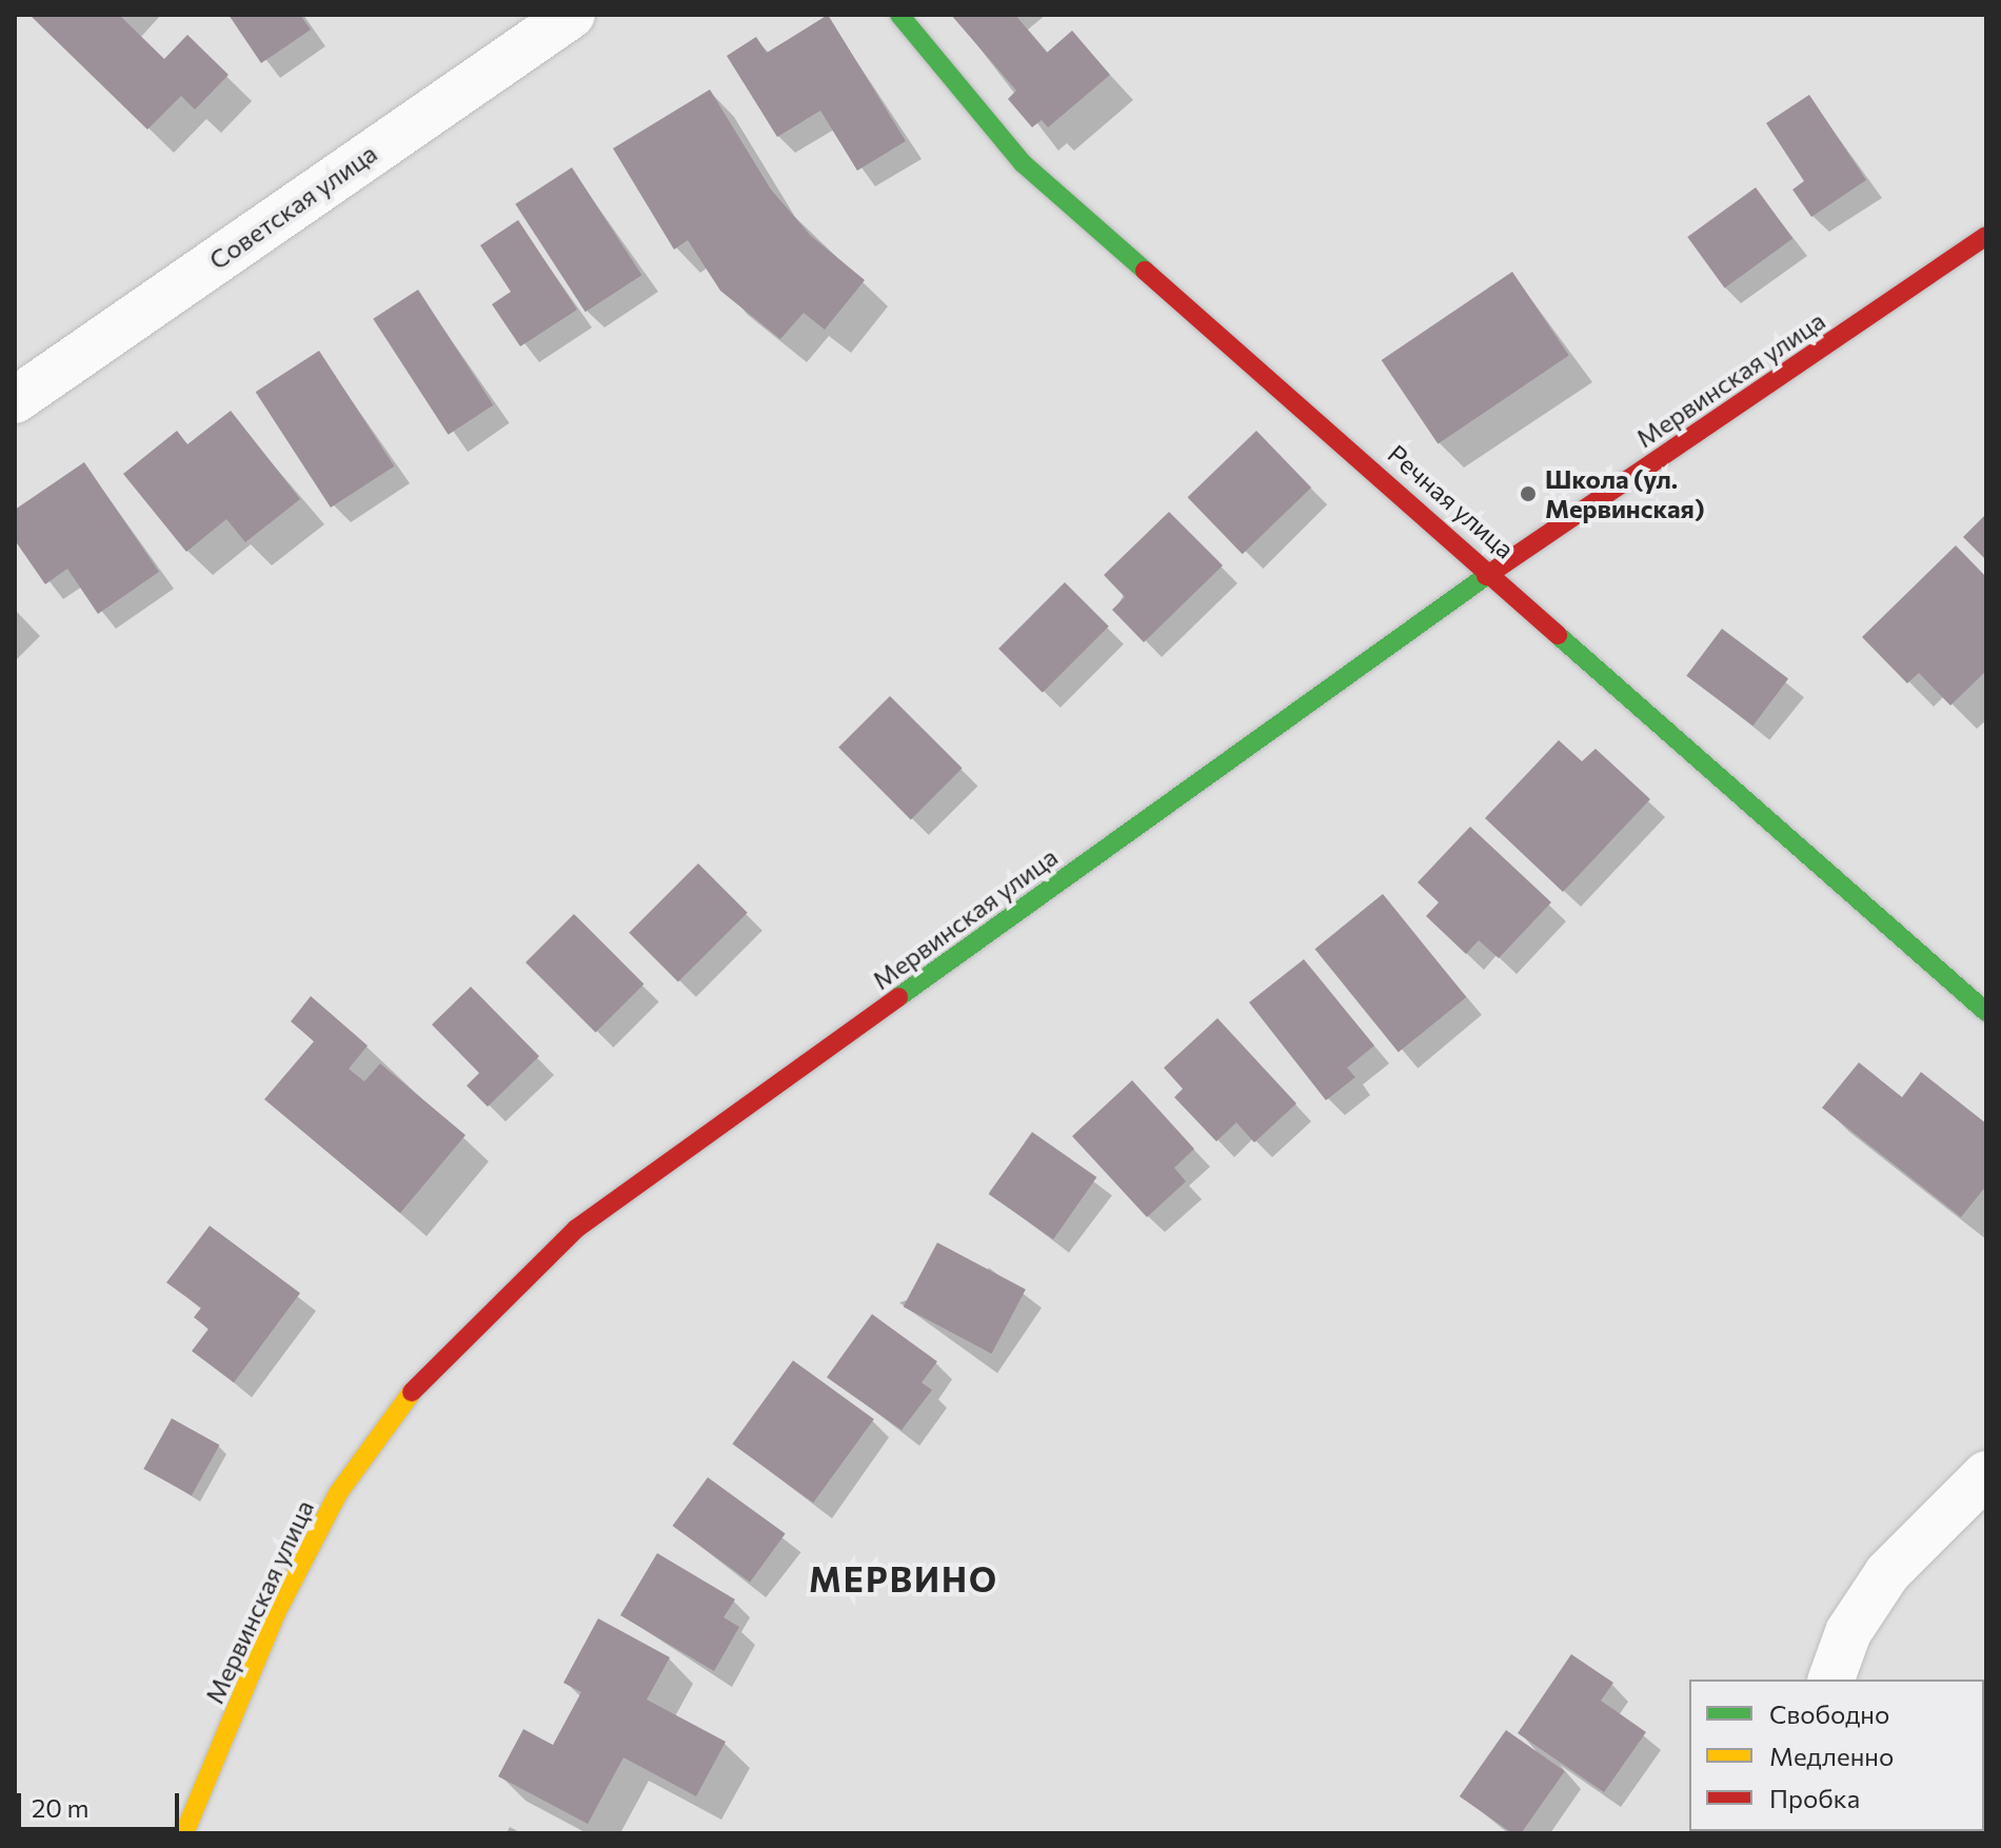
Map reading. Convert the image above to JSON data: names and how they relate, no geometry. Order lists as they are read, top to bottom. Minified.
{"streets":{"street":["Советская улица","Мервинская улица","Речная улица"]},"crossings":[["Мервинская улица","Речная улица"]],"districts":["МЕРВИНО"],"places":["Школа (ул. Мервинская)"],"legend":["Свободно","Медленно","Пробка"],"scale_bar":"20 m"}
